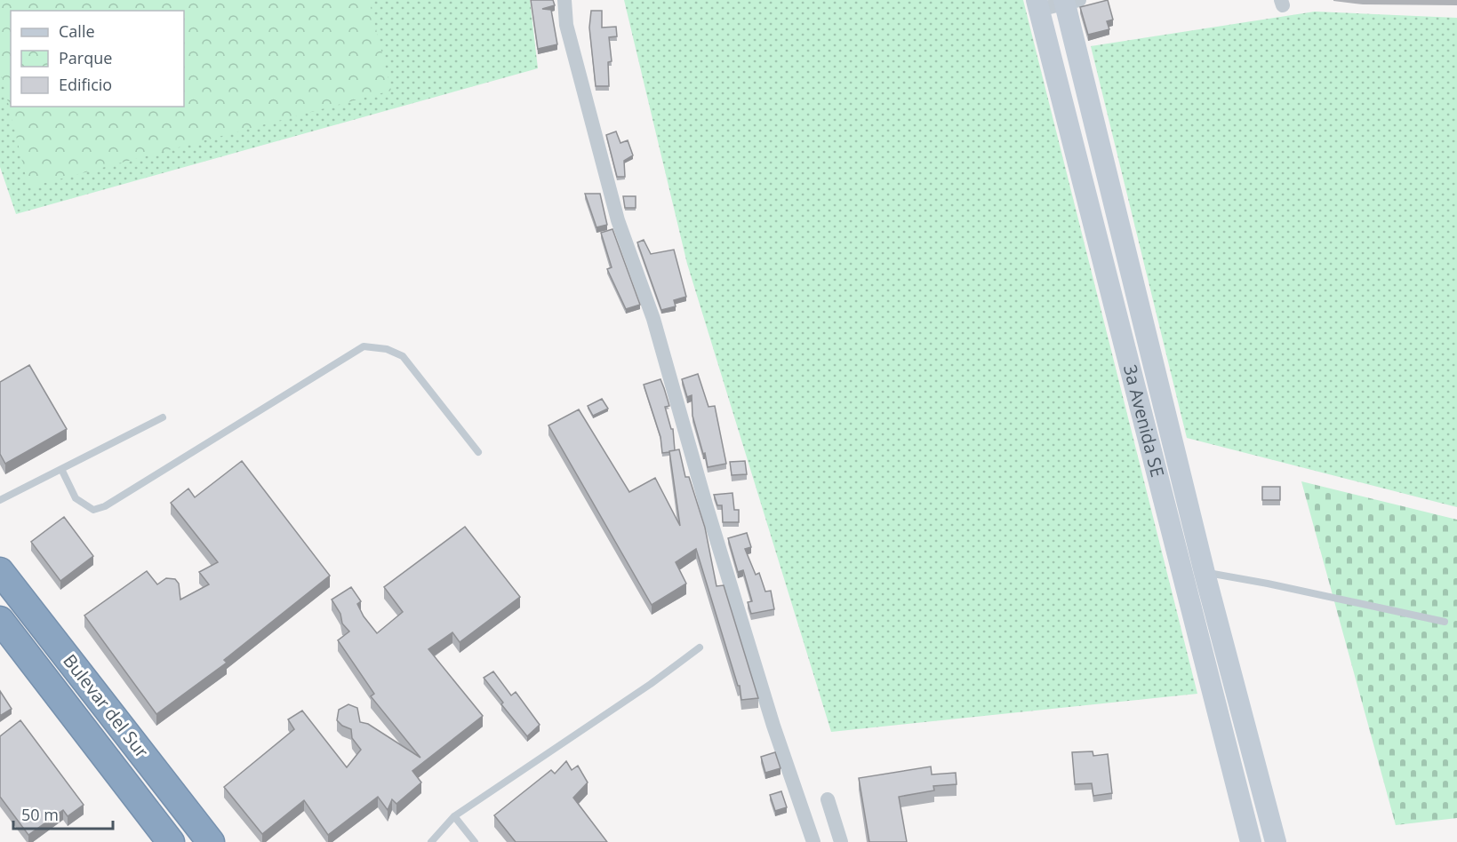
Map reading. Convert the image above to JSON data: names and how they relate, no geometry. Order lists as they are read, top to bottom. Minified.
{"streets":{"highway":["Bulevar del Sur"],"street":["3a Avenida SE"]},"legend":["Calle","Parque","Edificio"],"scale_bar":"50 m"}
